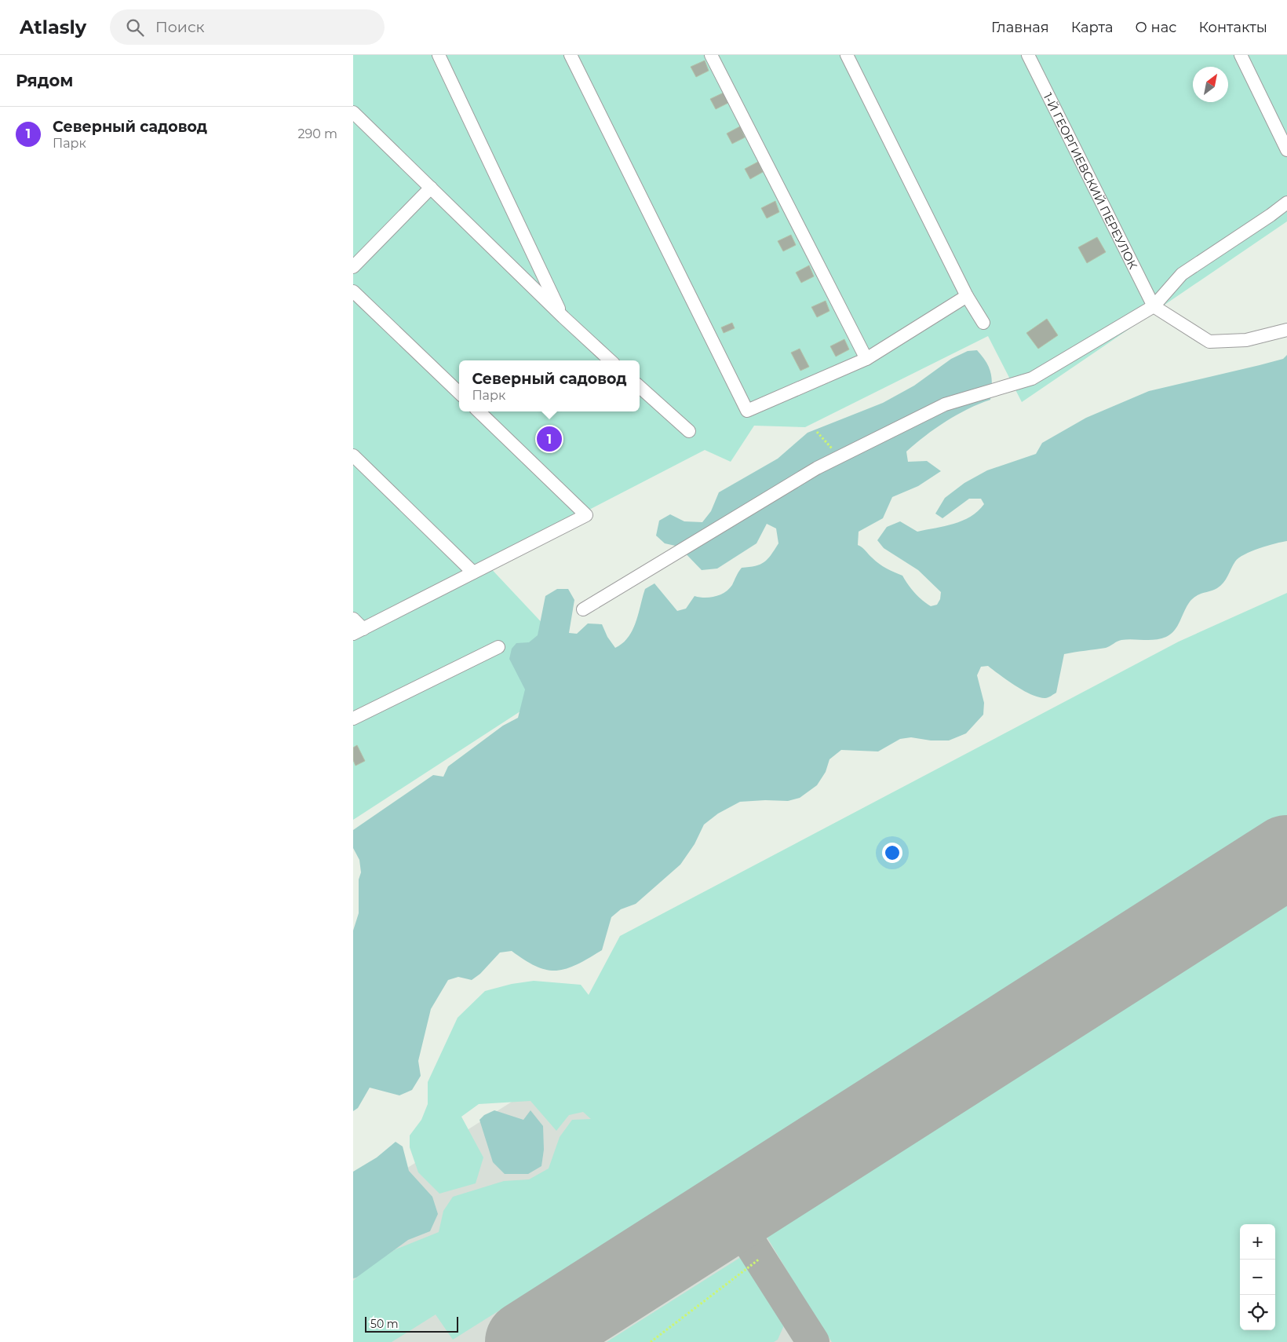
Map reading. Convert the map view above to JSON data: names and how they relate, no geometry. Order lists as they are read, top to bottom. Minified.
{"streets":{"street":["1-Й ГЕОРГИЕВСКИЙ ПЕРЕУЛОК"]},"scale_bar":"50 m","north":"top right","page":{"header":"Atlasly","search":"Поиск","nav":["Главная","Карта","О нас","Контакты"],"heading":"Рядом","list":[{"mark":"1","name":"Северный садовод","note":"Парк","value":"290 m"}],"popup":["Северный садовод","Парк"],"pins":"1","map_buttons":["+","−"],"scale":"50 m"}}
